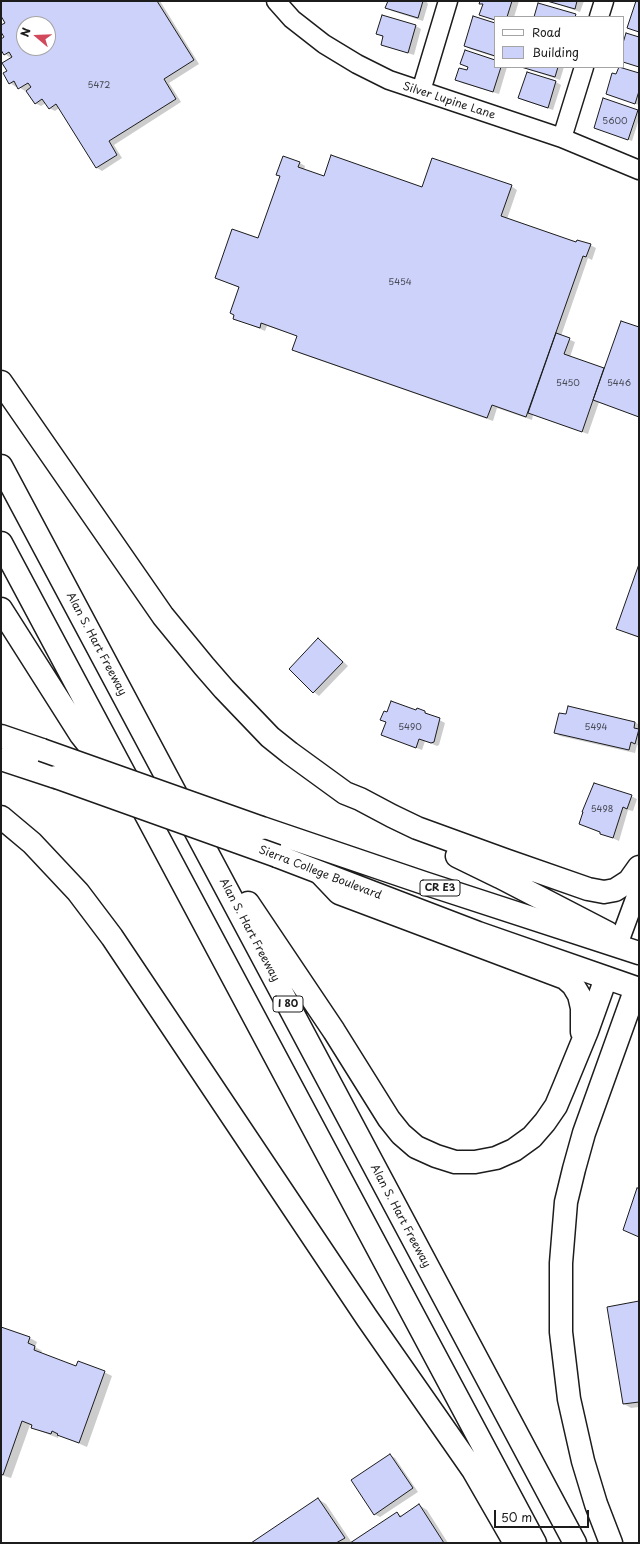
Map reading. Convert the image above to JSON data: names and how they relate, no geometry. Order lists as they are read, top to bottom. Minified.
{"streets":{"main road":["Alan S. Hart Freeway","Sierra College Boulevard","CR E3","I 80"],"street":["Silver Lupine Lane"]},"house_numbers":["5472","5600","5454","5450","5446","5490","5494","5498"],"legend":["Road","Building"],"scale_bar":"50 m","north":"left"}
